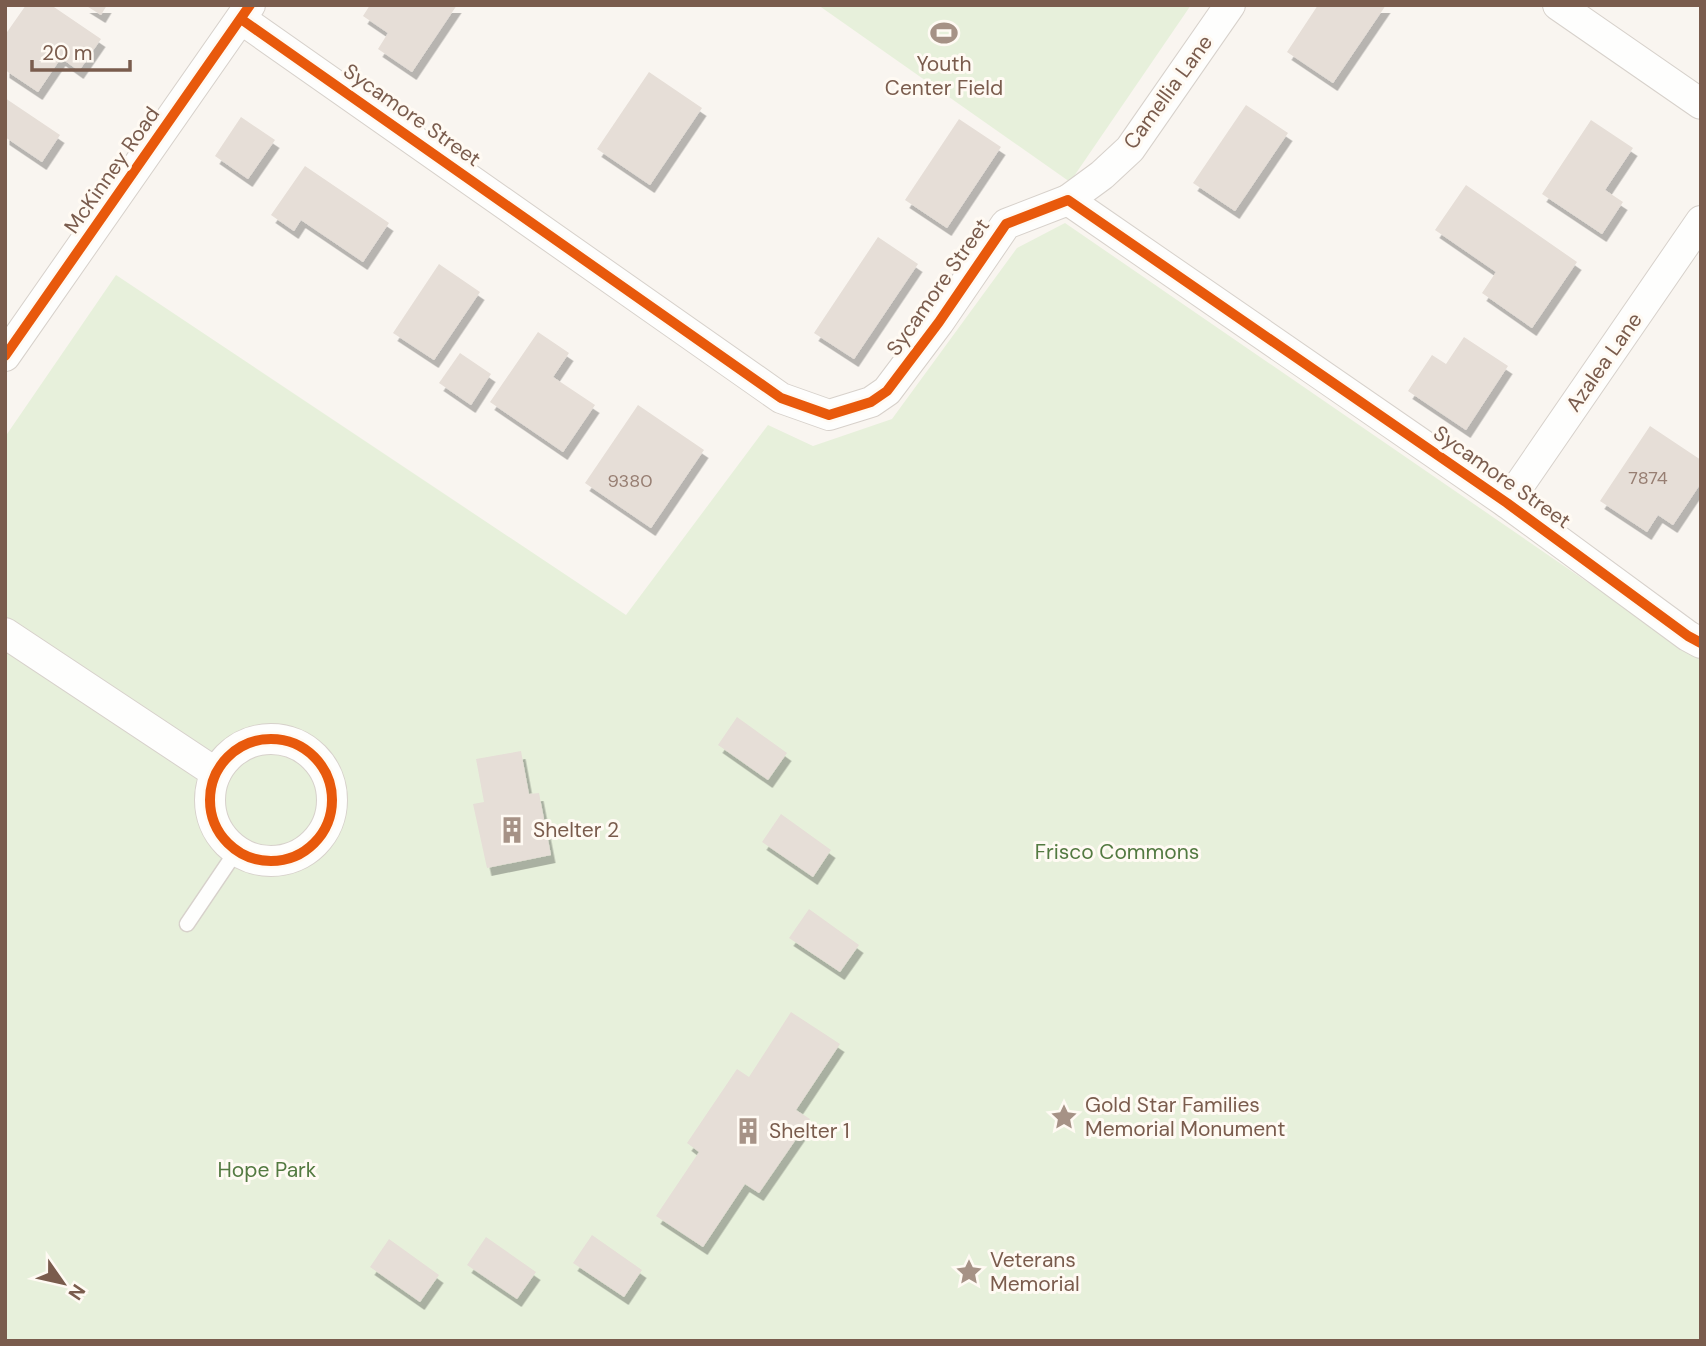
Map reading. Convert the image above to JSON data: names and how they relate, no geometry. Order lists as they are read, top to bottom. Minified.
{"streets":{"street":["Camellia Lane","Sycamore Street","McKinney Road","Azalea Lane"]},"crossings":[["Camellia Lane","Sycamore Street"],["Sycamore Street","McKinney Road"],["Sycamore Street","Azalea Lane"]],"parks":["Frisco Commons","Hope Park"],"places":{"sports":["Youth Center Field"],"building":["Shelter 2","Shelter 1"],"place":["Gold Star Families Memorial Monument","Veterans Memorial"]},"house_numbers":["7874","9380"],"scale_bar":"20 m","north":"bottom right"}
